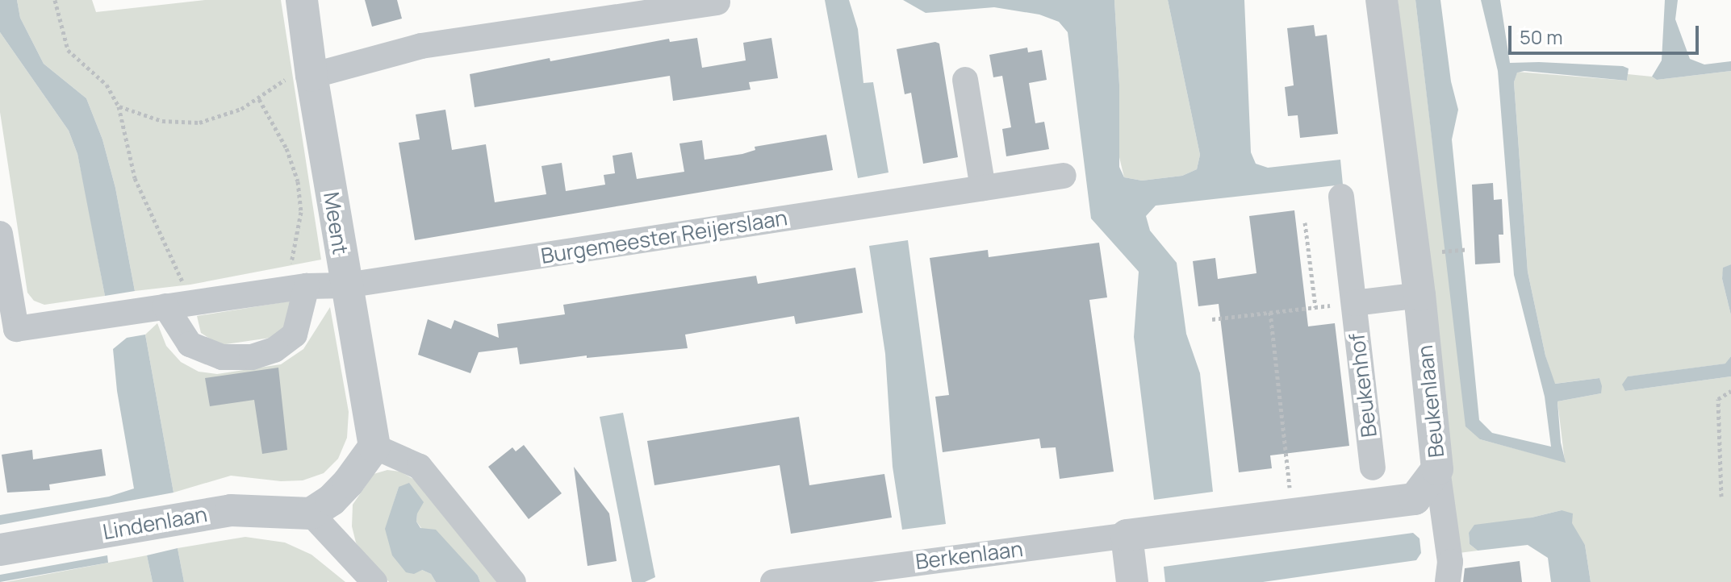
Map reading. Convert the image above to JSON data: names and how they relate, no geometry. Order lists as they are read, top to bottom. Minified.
{"streets":{"street":["Meent","Burgemeester Reijerslaan","Beukenhof","Beukenlaan","Lindenlaan","Berkenlaan"]},"crossings":[["Meent","Burgemeester Reijerslaan"],["Beukenhof","Beukenlaan"],["Beukenlaan","Berkenlaan"]],"scale_bar":"50 m"}
